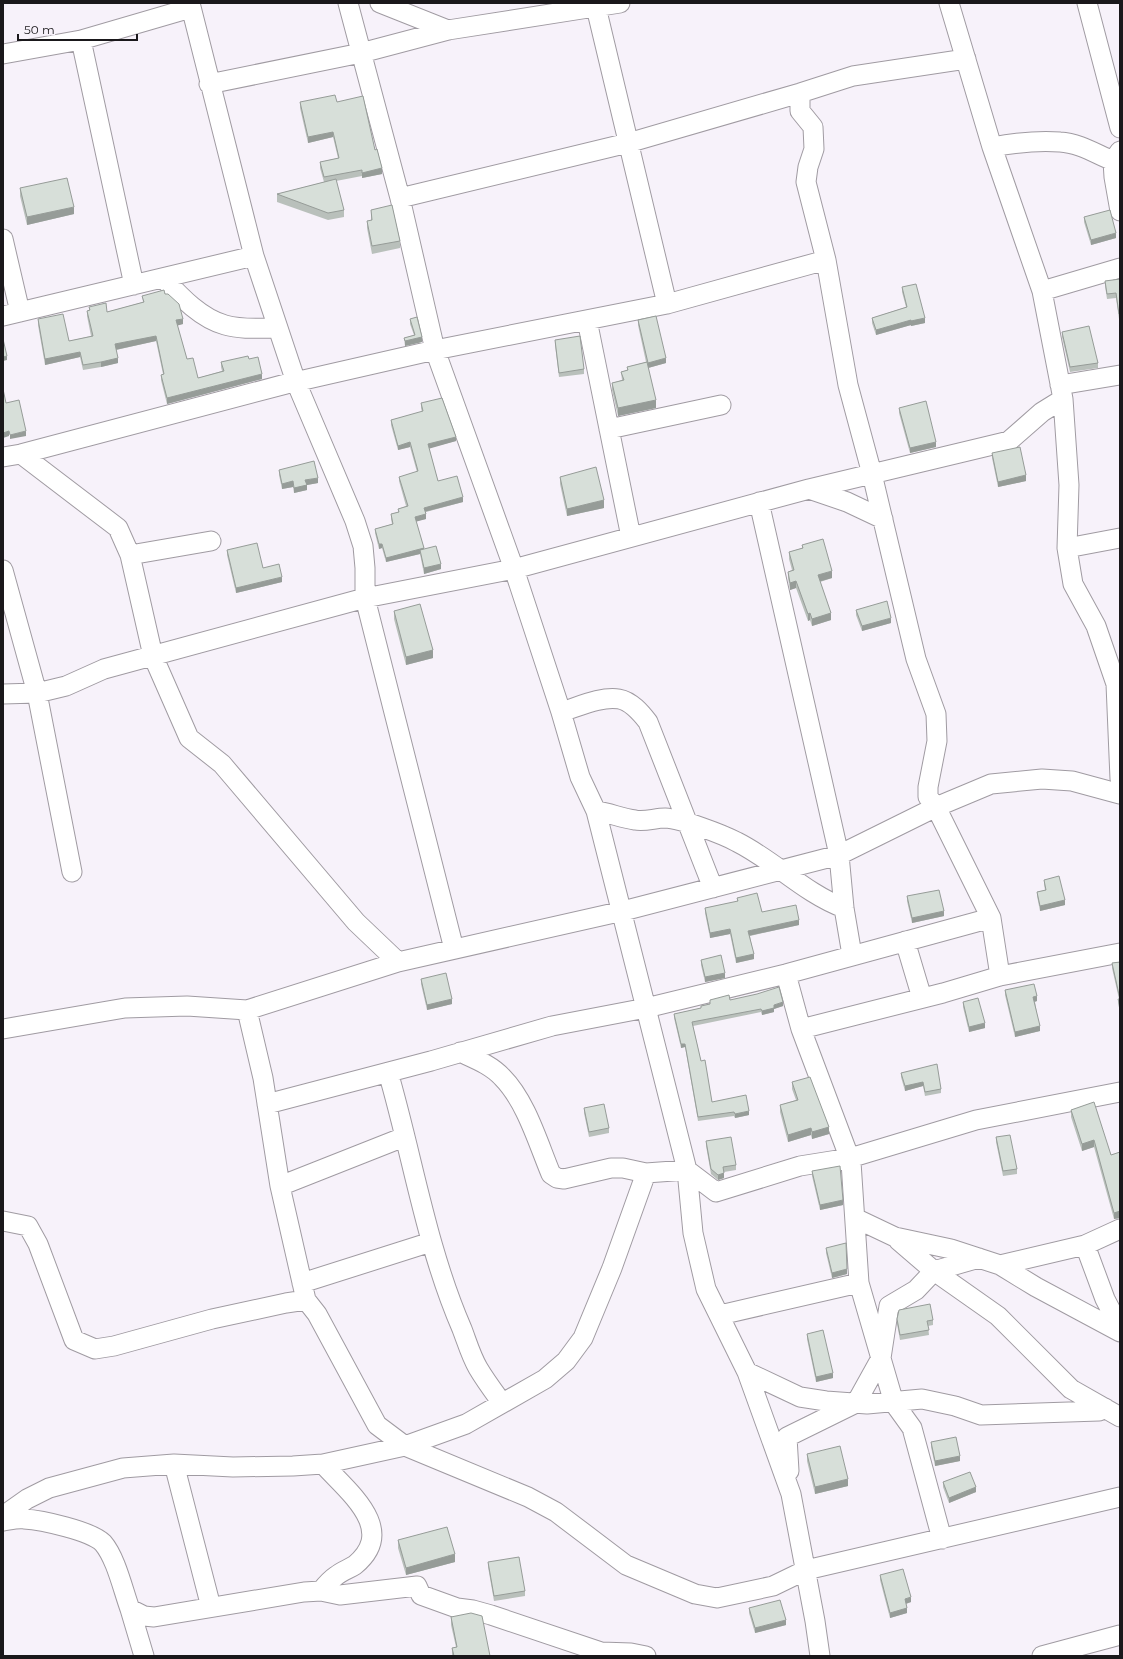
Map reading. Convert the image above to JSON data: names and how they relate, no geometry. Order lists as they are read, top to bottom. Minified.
{"scale_bar":"50 m"}
